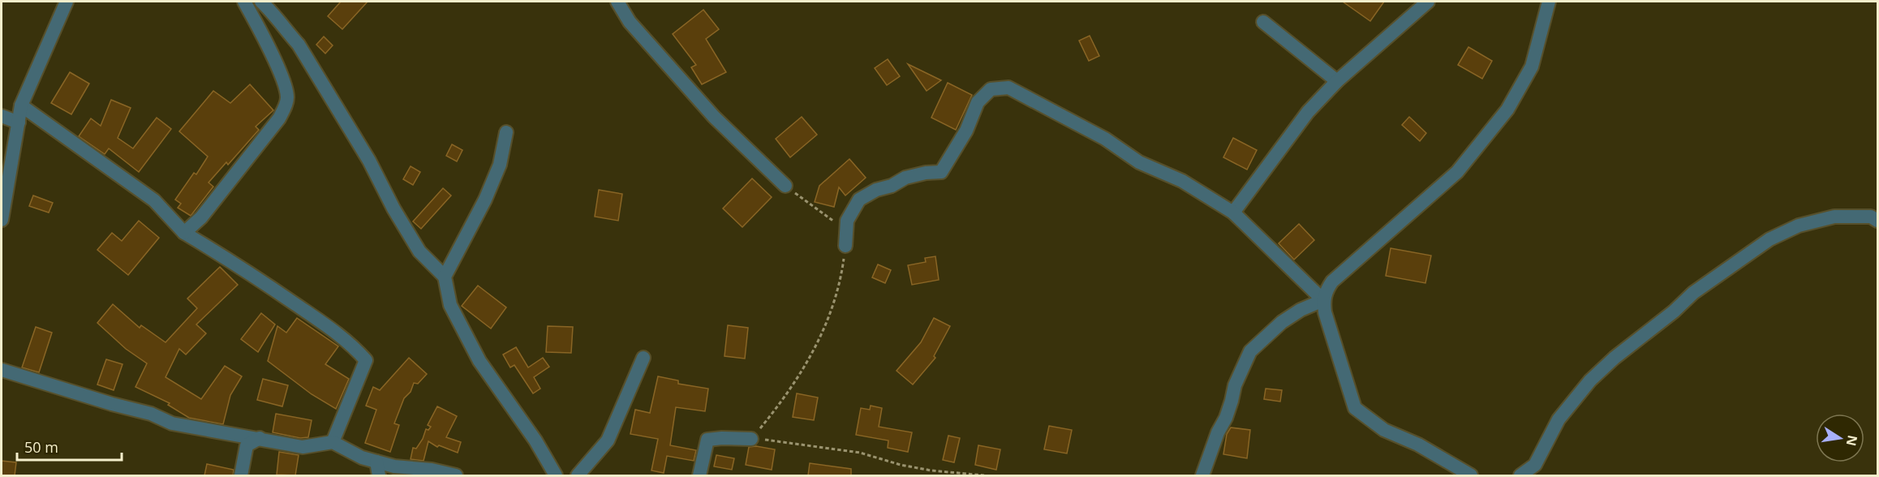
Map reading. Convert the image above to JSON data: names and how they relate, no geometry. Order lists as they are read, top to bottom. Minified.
{"scale_bar":"50 m","north":"right"}
